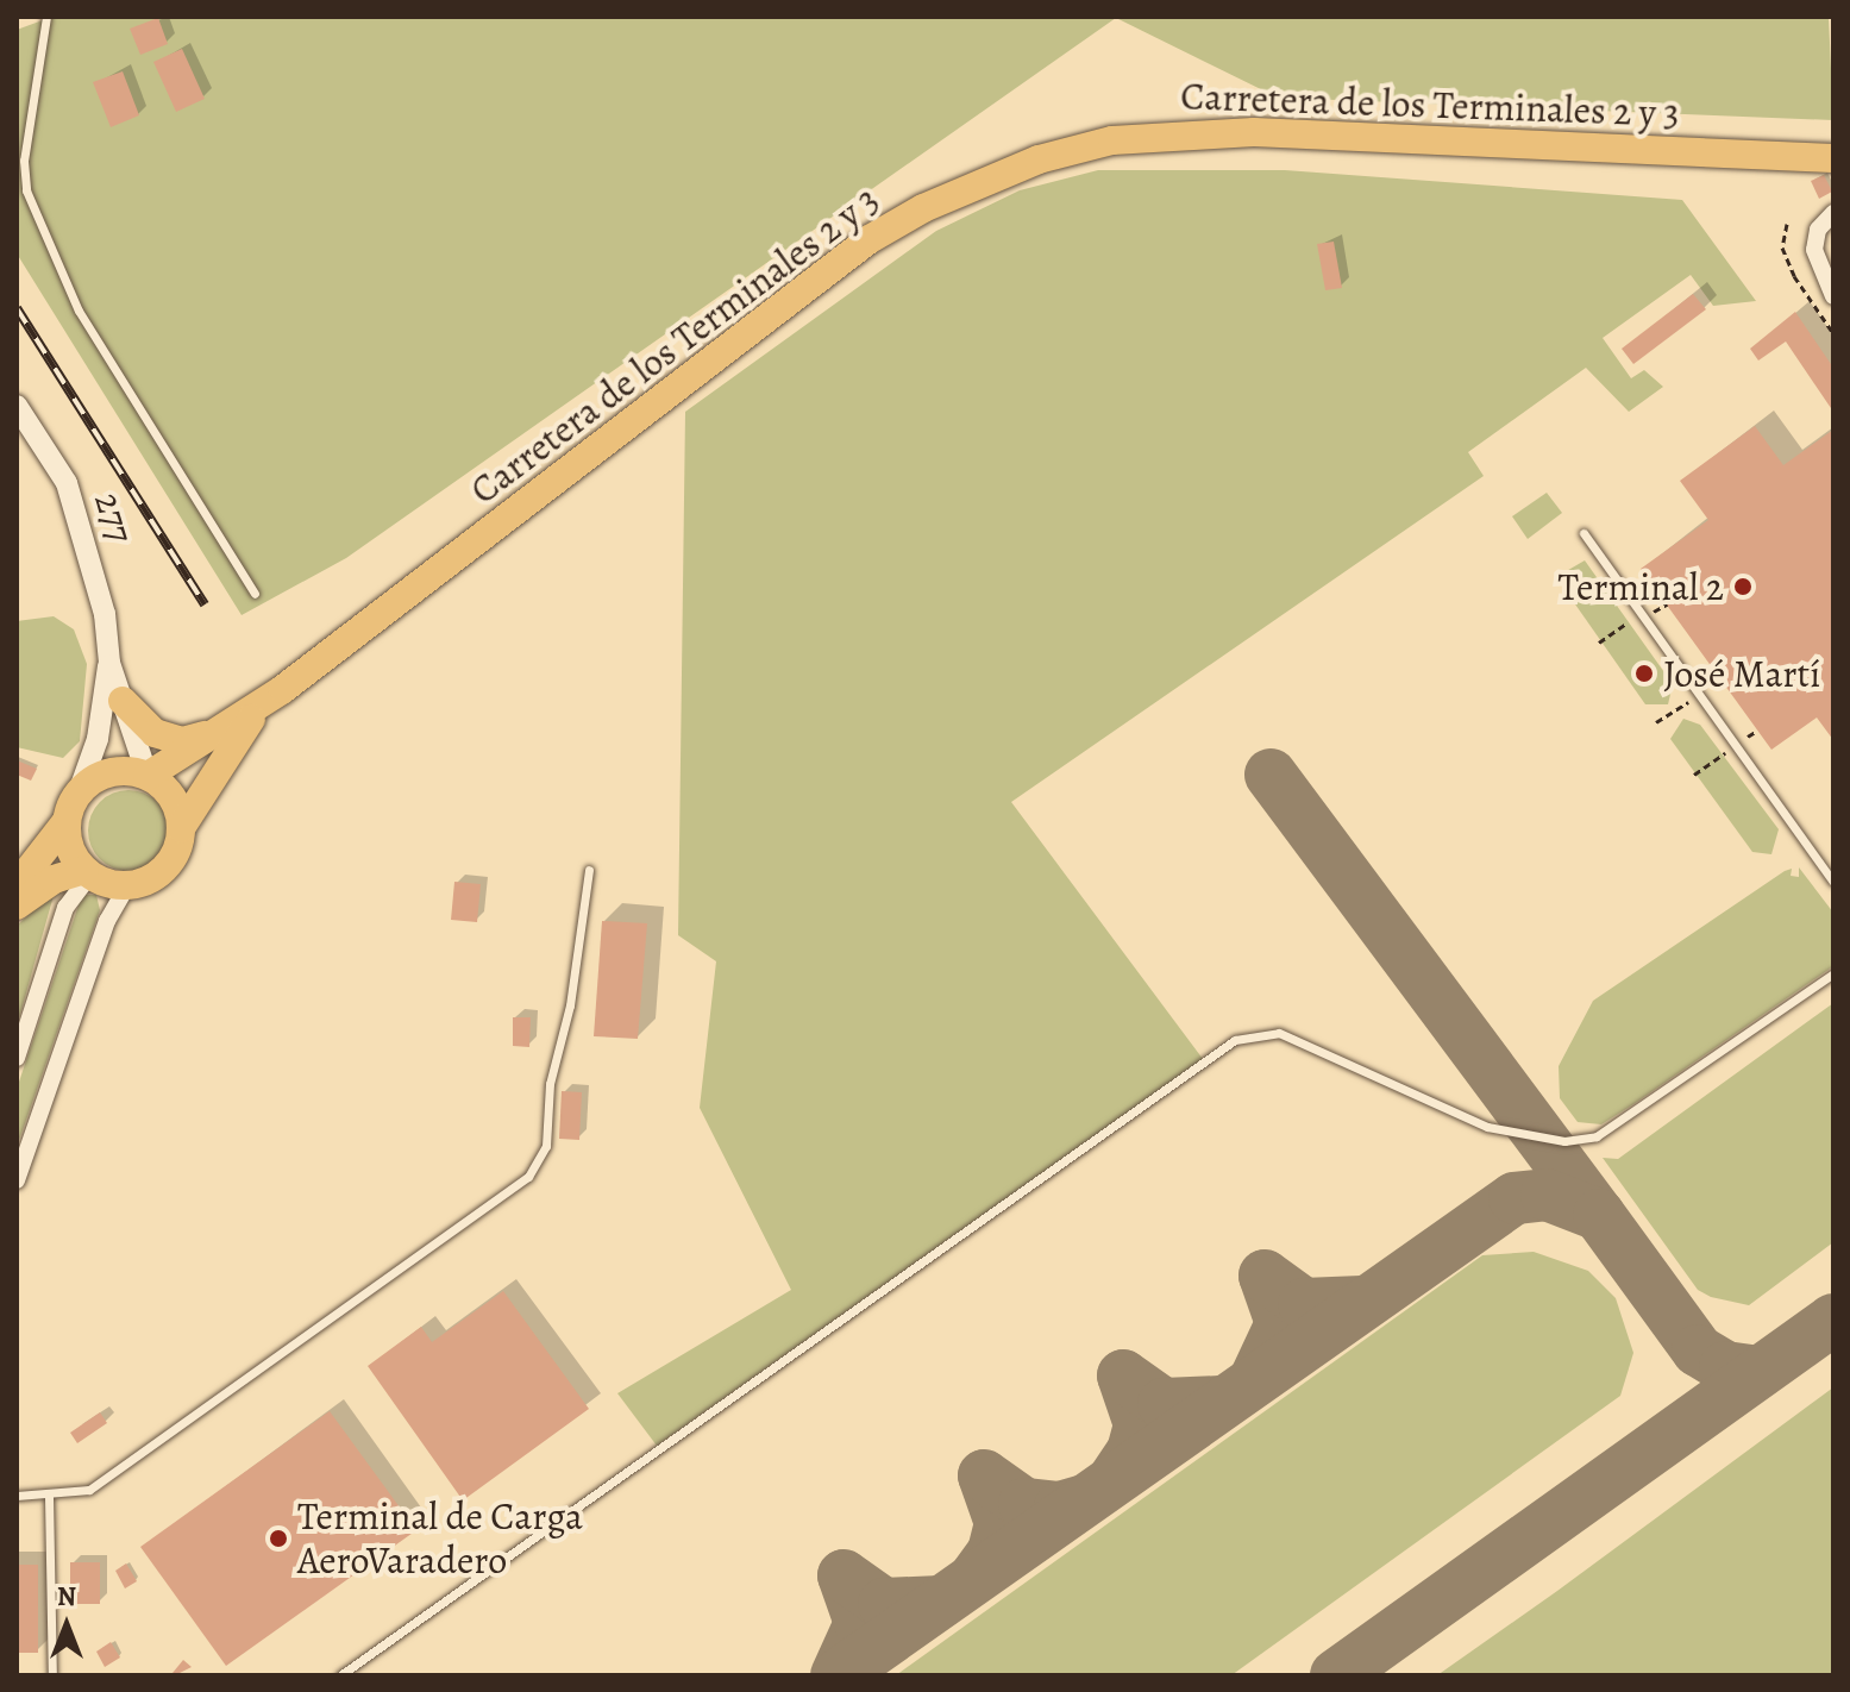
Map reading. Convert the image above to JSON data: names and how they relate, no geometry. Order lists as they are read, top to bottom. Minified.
{"streets":{"main road":["Carretera de los Terminales 2 y 3"],"street":["277"]},"crossings":[["Carretera de los Terminales 2 y 3","277"]],"places":["Terminal 2","José Martí","Terminal de Carga AeroVaradero"],"north":"top"}
